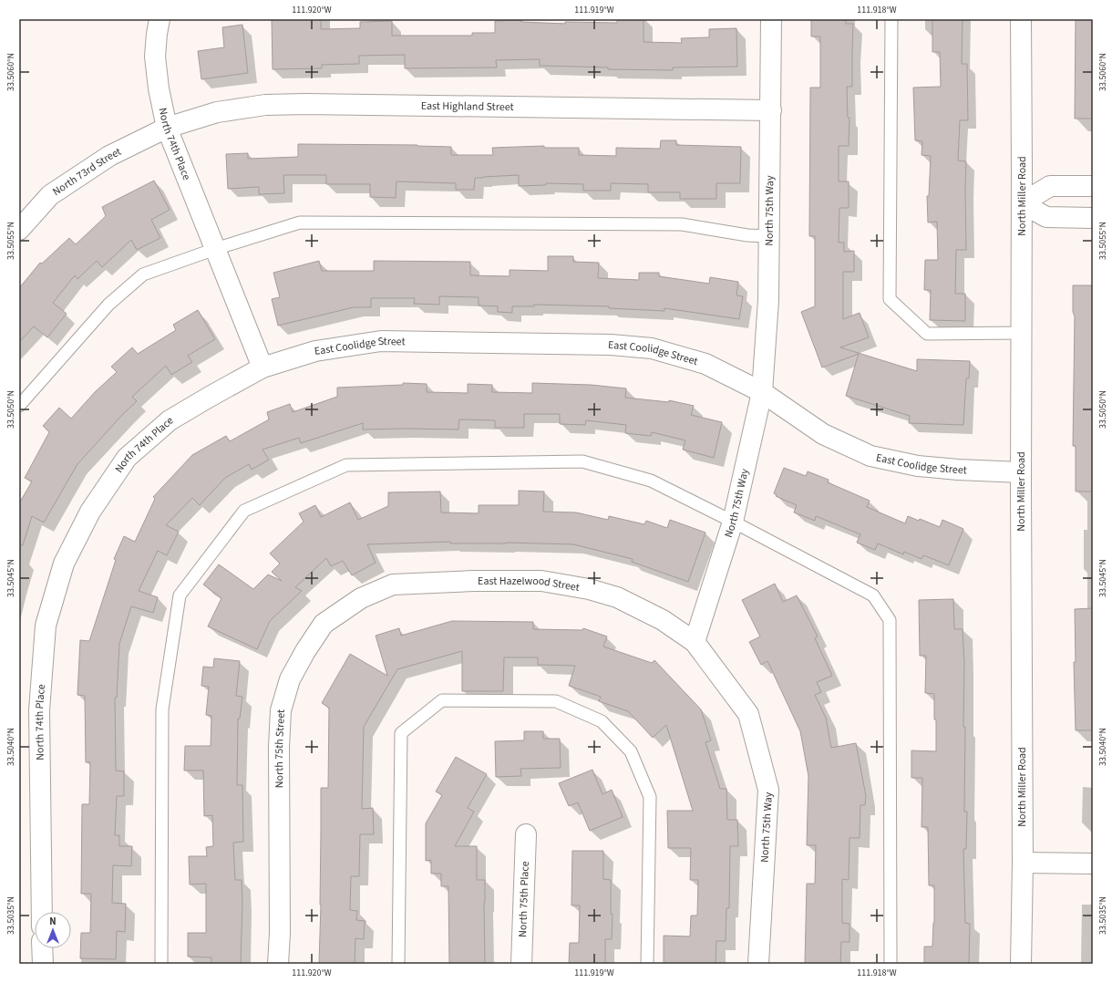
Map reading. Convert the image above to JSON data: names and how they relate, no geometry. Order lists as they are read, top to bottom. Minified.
{"streets":{"street":["East Highland Street","North 74th Place","North 73rd Street","North Miller Road","North 75th Way","East Coolidge Street","East Hazelwood Street","North 75th Street","North 75th Place"]},"crossings":[["East Highland Street","North 74th Place"],["East Highland Street","North 73rd Street"],["East Highland Street","North 75th Way"],["North 74th Place","North 73rd Street"],["North 74th Place","East Coolidge Street"],["North Miller Road","East Coolidge Street"],["North 75th Way","East Coolidge Street"],["North 75th Way","East Hazelwood Street"],["East Hazelwood Street","North 75th Street"]],"north":"top","coordinates":["111.920°W","111.919°W","111.918°W","33.5060°N","33.5055°N","33.5050°N","33.5045°N","33.5040°N","33.5035°N"]}
